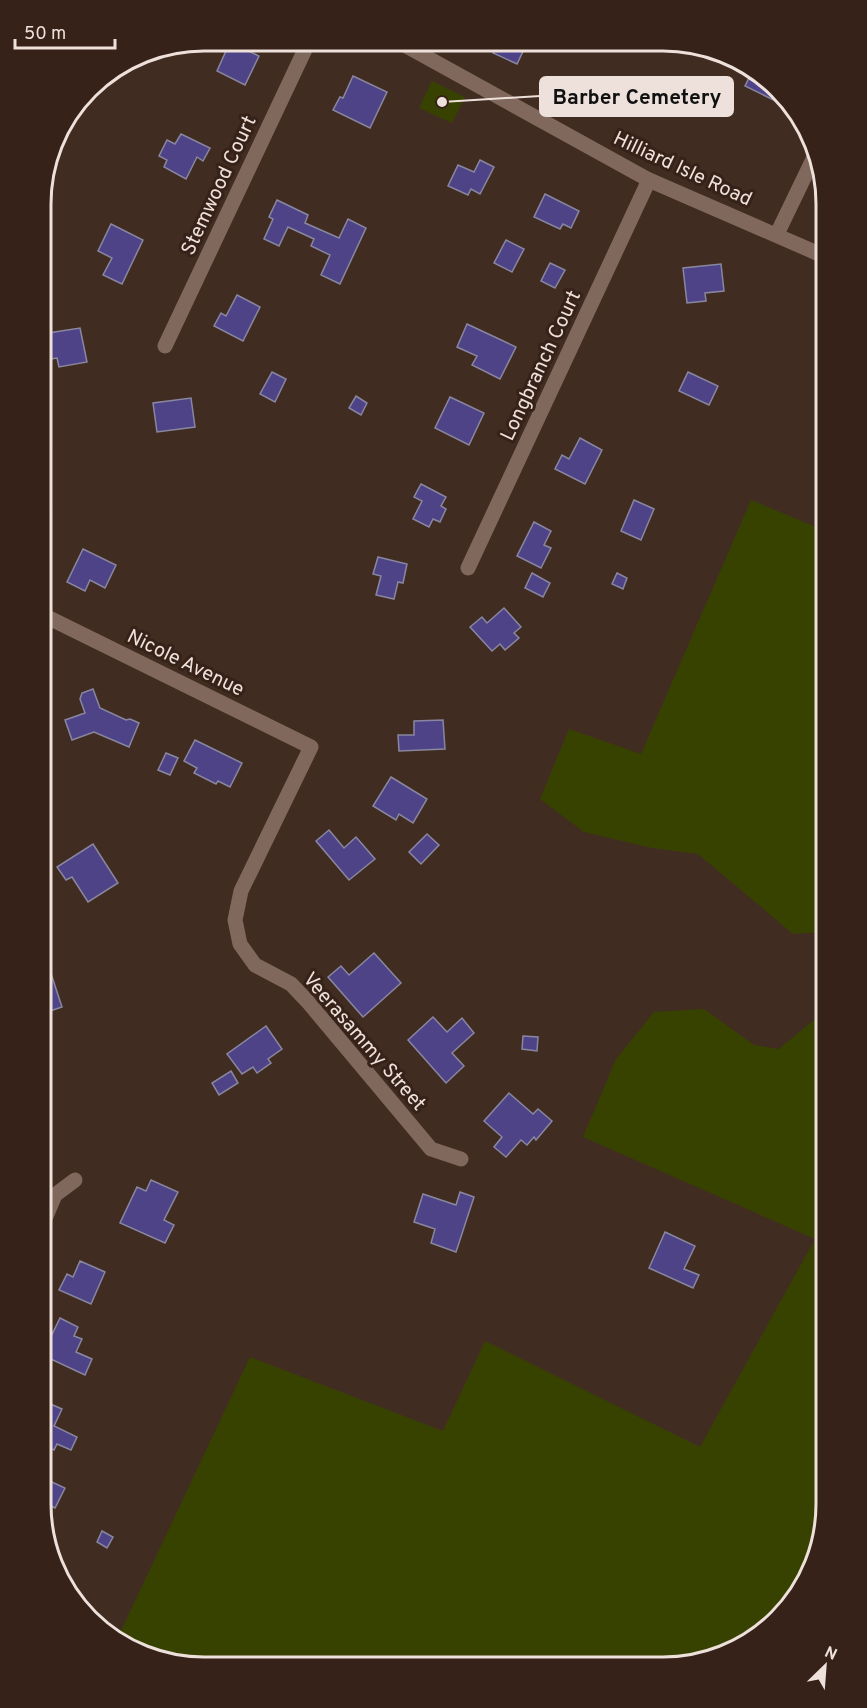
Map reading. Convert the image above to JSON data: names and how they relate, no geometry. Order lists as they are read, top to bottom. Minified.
{"streets":{"street":["Hilliard Isle Road","Stemwood Court","Longbranch Court","Nicole Avenue","Veerasammy Street"]},"crossings":[["Hilliard Isle Road","Longbranch Court"],["Nicole Avenue","Veerasammy Street"]],"places":["Barber Cemetery"],"scale_bar":"50 m","north":"top right"}
